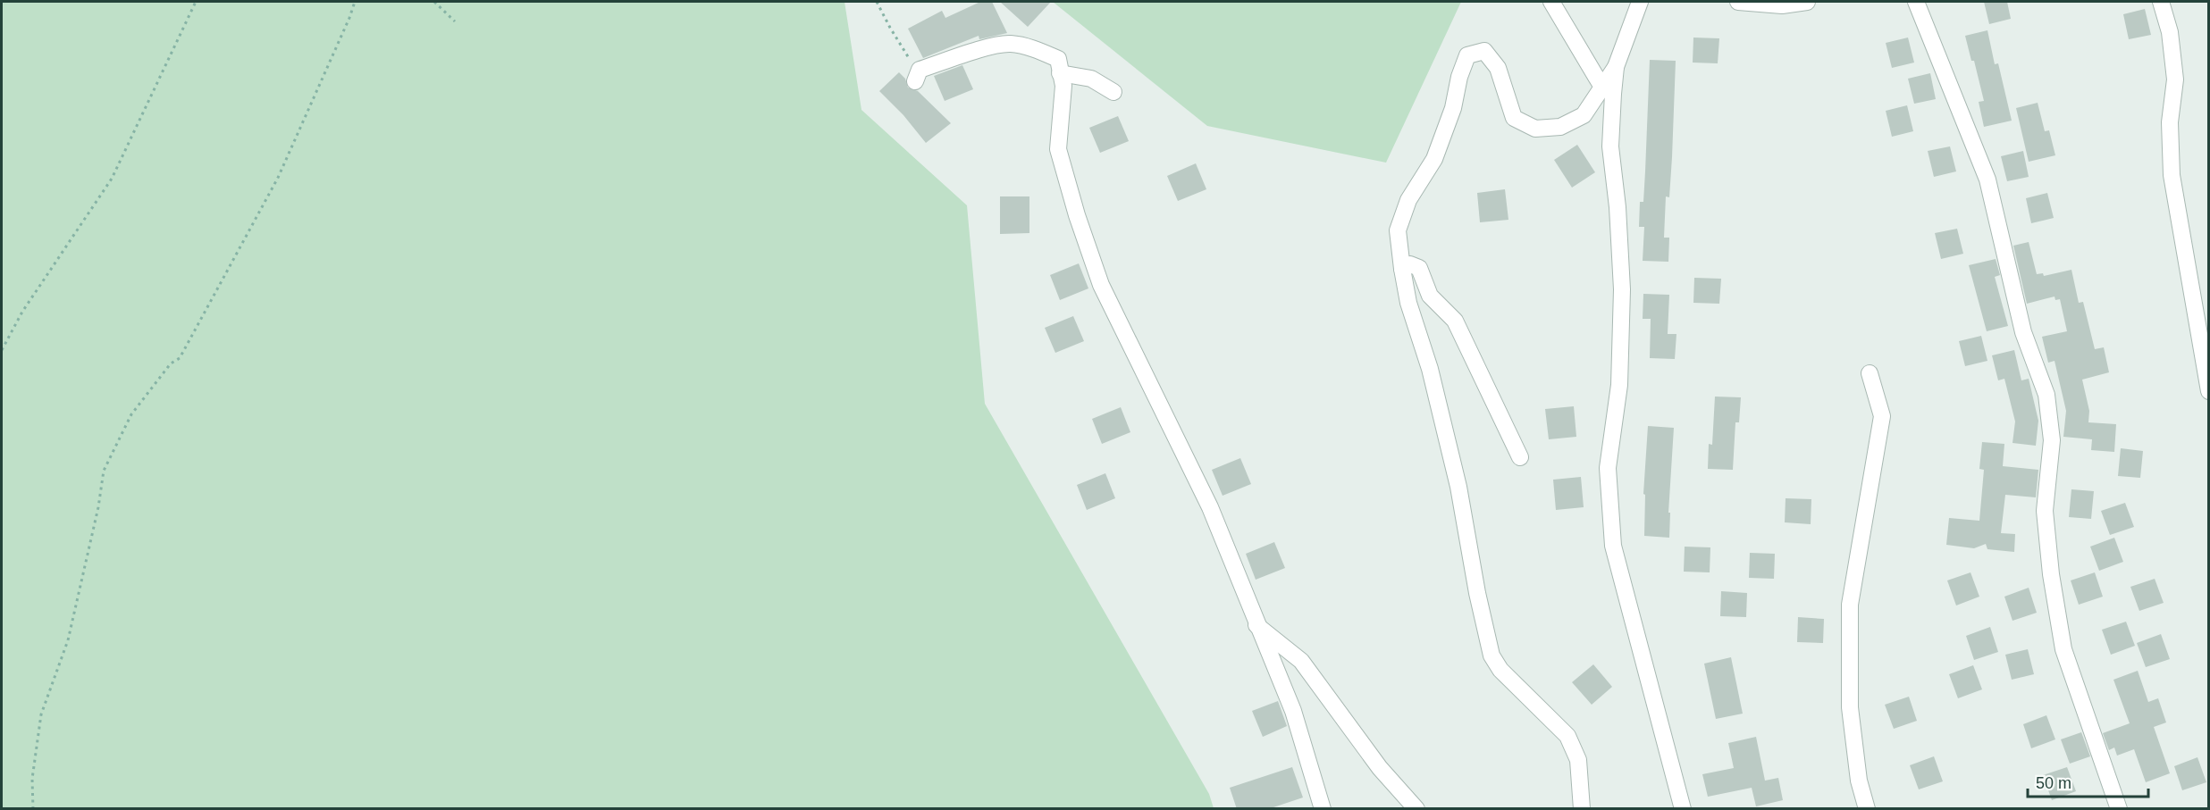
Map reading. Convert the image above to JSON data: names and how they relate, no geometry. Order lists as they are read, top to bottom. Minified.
{"scale_bar":"50 m"}
